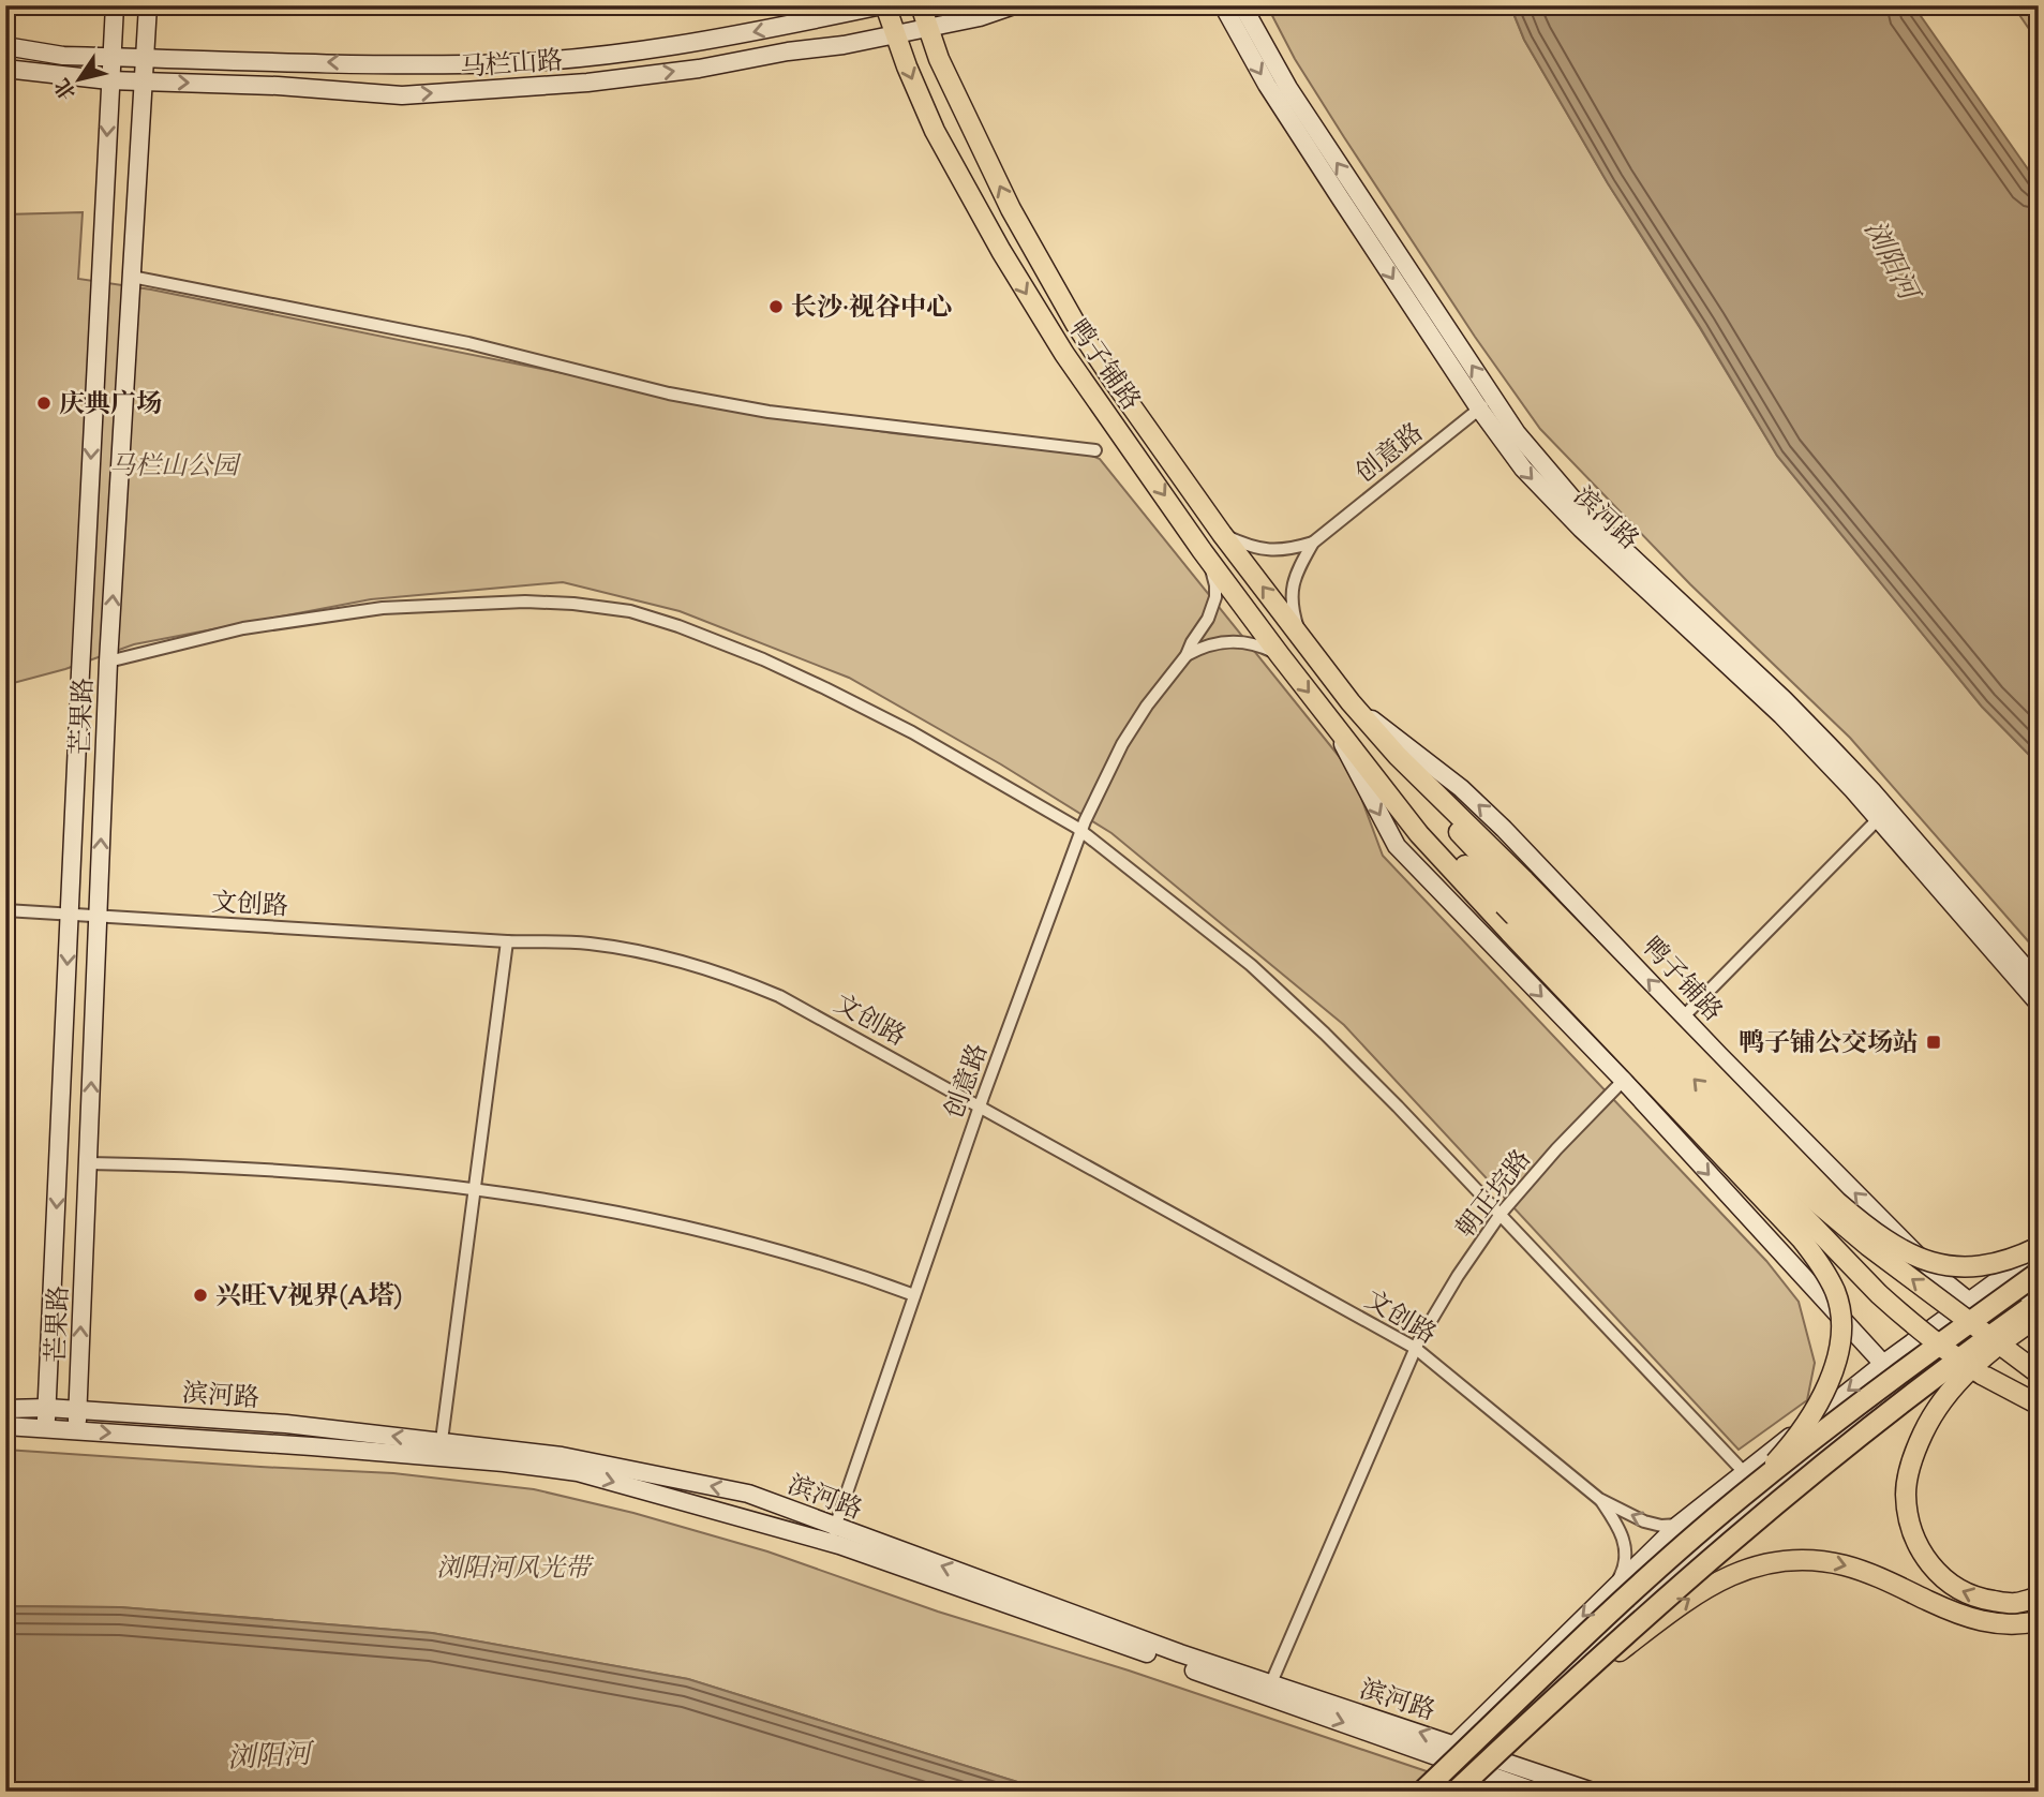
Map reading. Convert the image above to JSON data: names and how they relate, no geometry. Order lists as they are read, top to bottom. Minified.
{"streets":{"main road":["鸭子铺路"],"street":["马栏山路","创意路","滨河路","芒果路","文创路","朝正垸路"]},"crossings":[["马栏山路","鸭子铺路"],["马栏山路","芒果路"],["鸭子铺路","创意路"],["鸭子铺路","朝正垸路"],["创意路","滨河路"],["创意路","文创路"],["滨河路","芒果路"],["滨河路","朝正垸路"],["芒果路","文创路"],["文创路","朝正垸路"]],"water":["浏阳河"],"parks":["马栏山公园","浏阳河风光带"],"places":{"other":["长沙·视谷中心","庆典广场","兴旺V视界(A塔)"],"transit":["鸭子铺公交场站"]},"north":"bottom left"}
